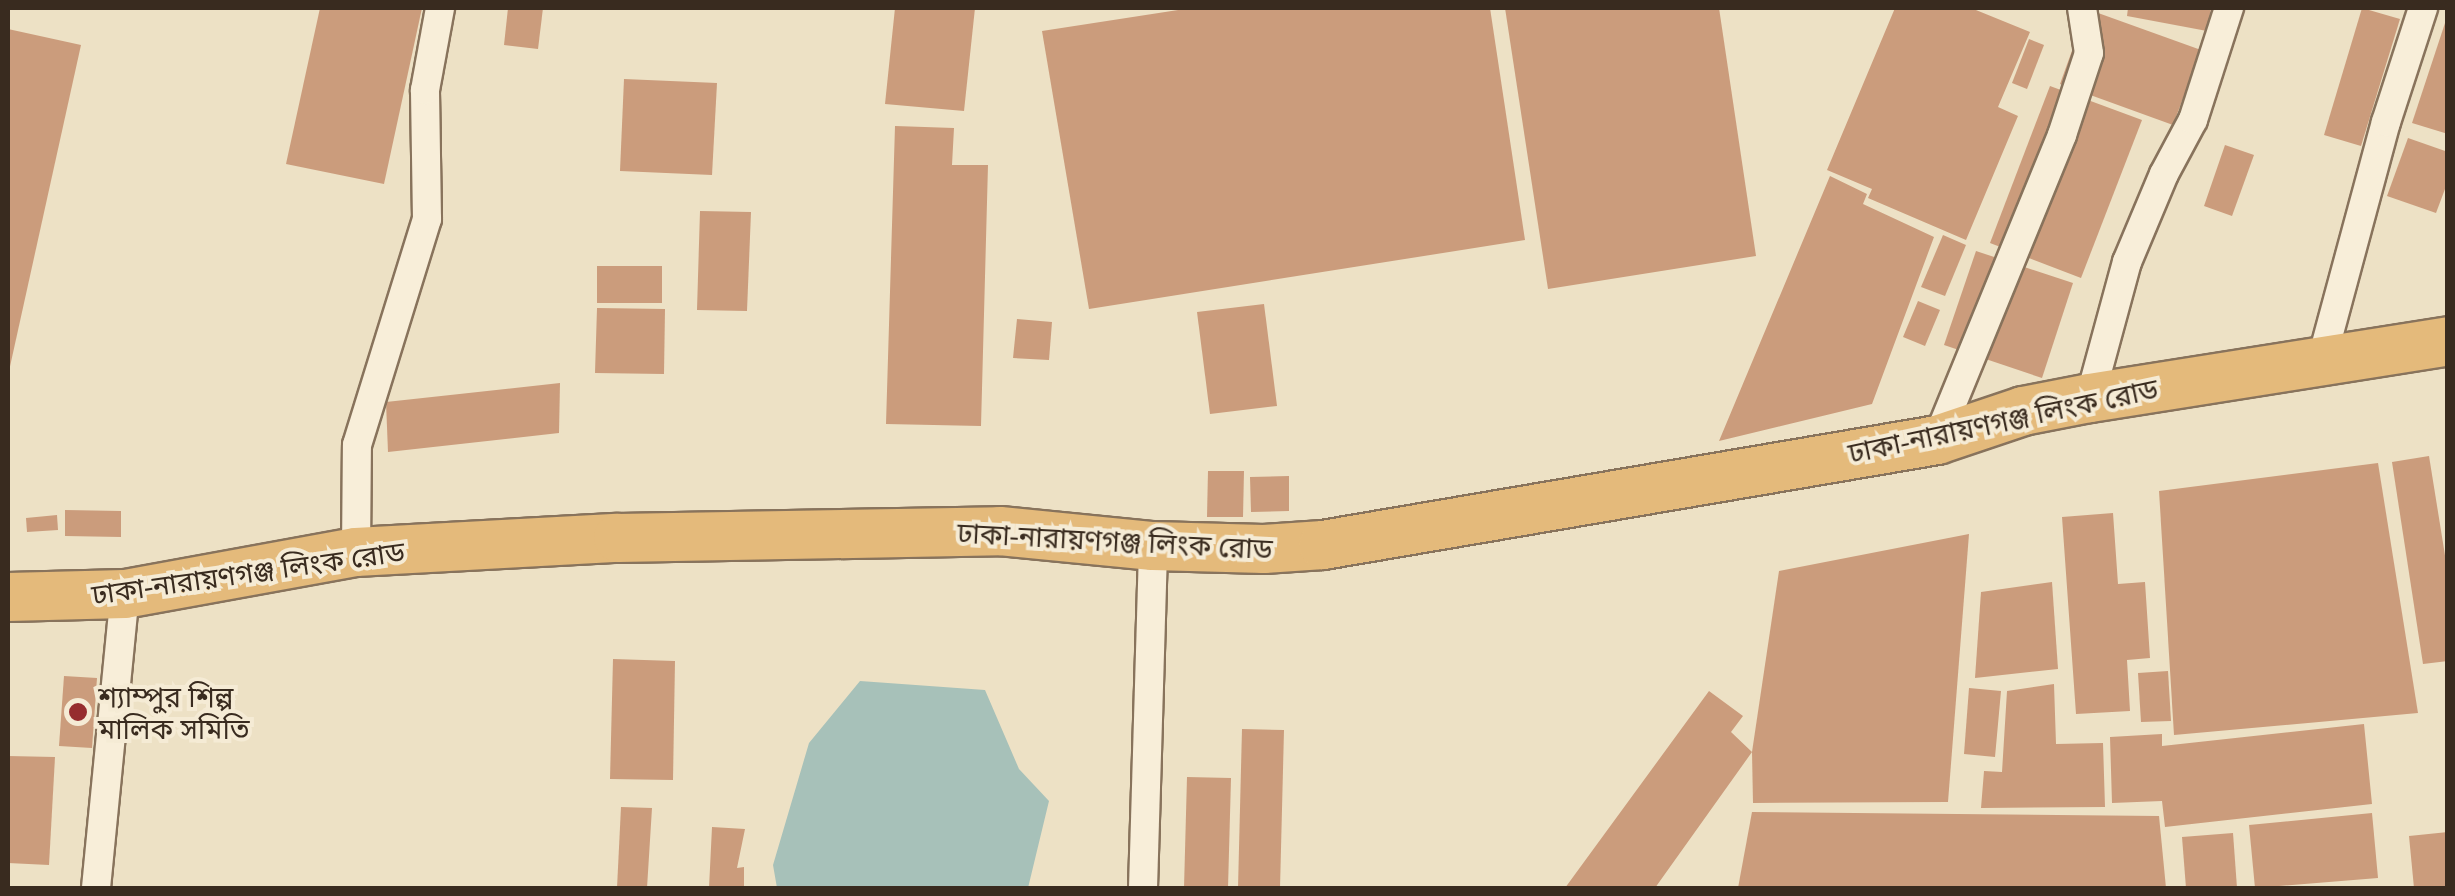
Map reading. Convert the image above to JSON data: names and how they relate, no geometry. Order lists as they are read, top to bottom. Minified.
{"streets":{"highway":["ঢাকা-নারায়ণগঞ্জ লিংক রোড"]},"places":["শ্যাম্পুর শিল্প মালিক সমিতি"]}
